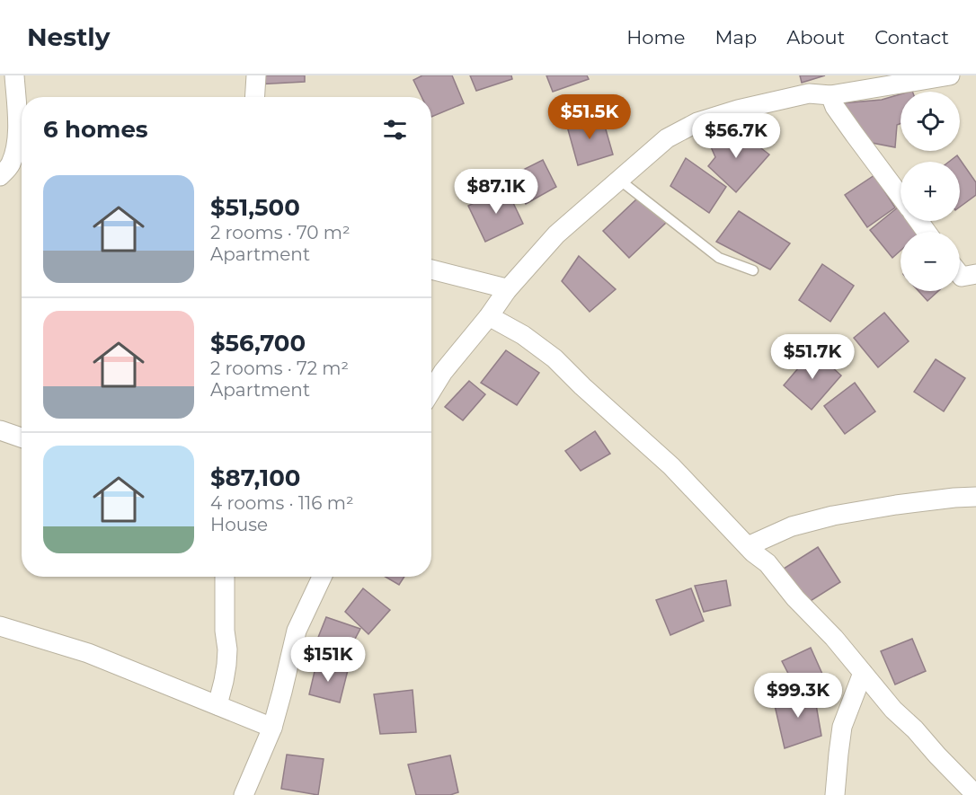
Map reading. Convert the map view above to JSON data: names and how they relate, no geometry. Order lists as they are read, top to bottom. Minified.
{"page":{"header":"Nestly","nav":["Home","Map","About","Contact"],"map_buttons":["+","−"],"price":["$51.5K","$56.7K","$87.1K","$51.7K","$151K","$99.3K"],"heading":"6 homes","list":[{"name":"$51,500","note":"2 rooms · 70 m² · Apartment"},{"name":"$56,700","note":"2 rooms · 72 m² · Apartment"},{"name":"$87,100","note":"4 rooms · 116 m² · House"}]}}
